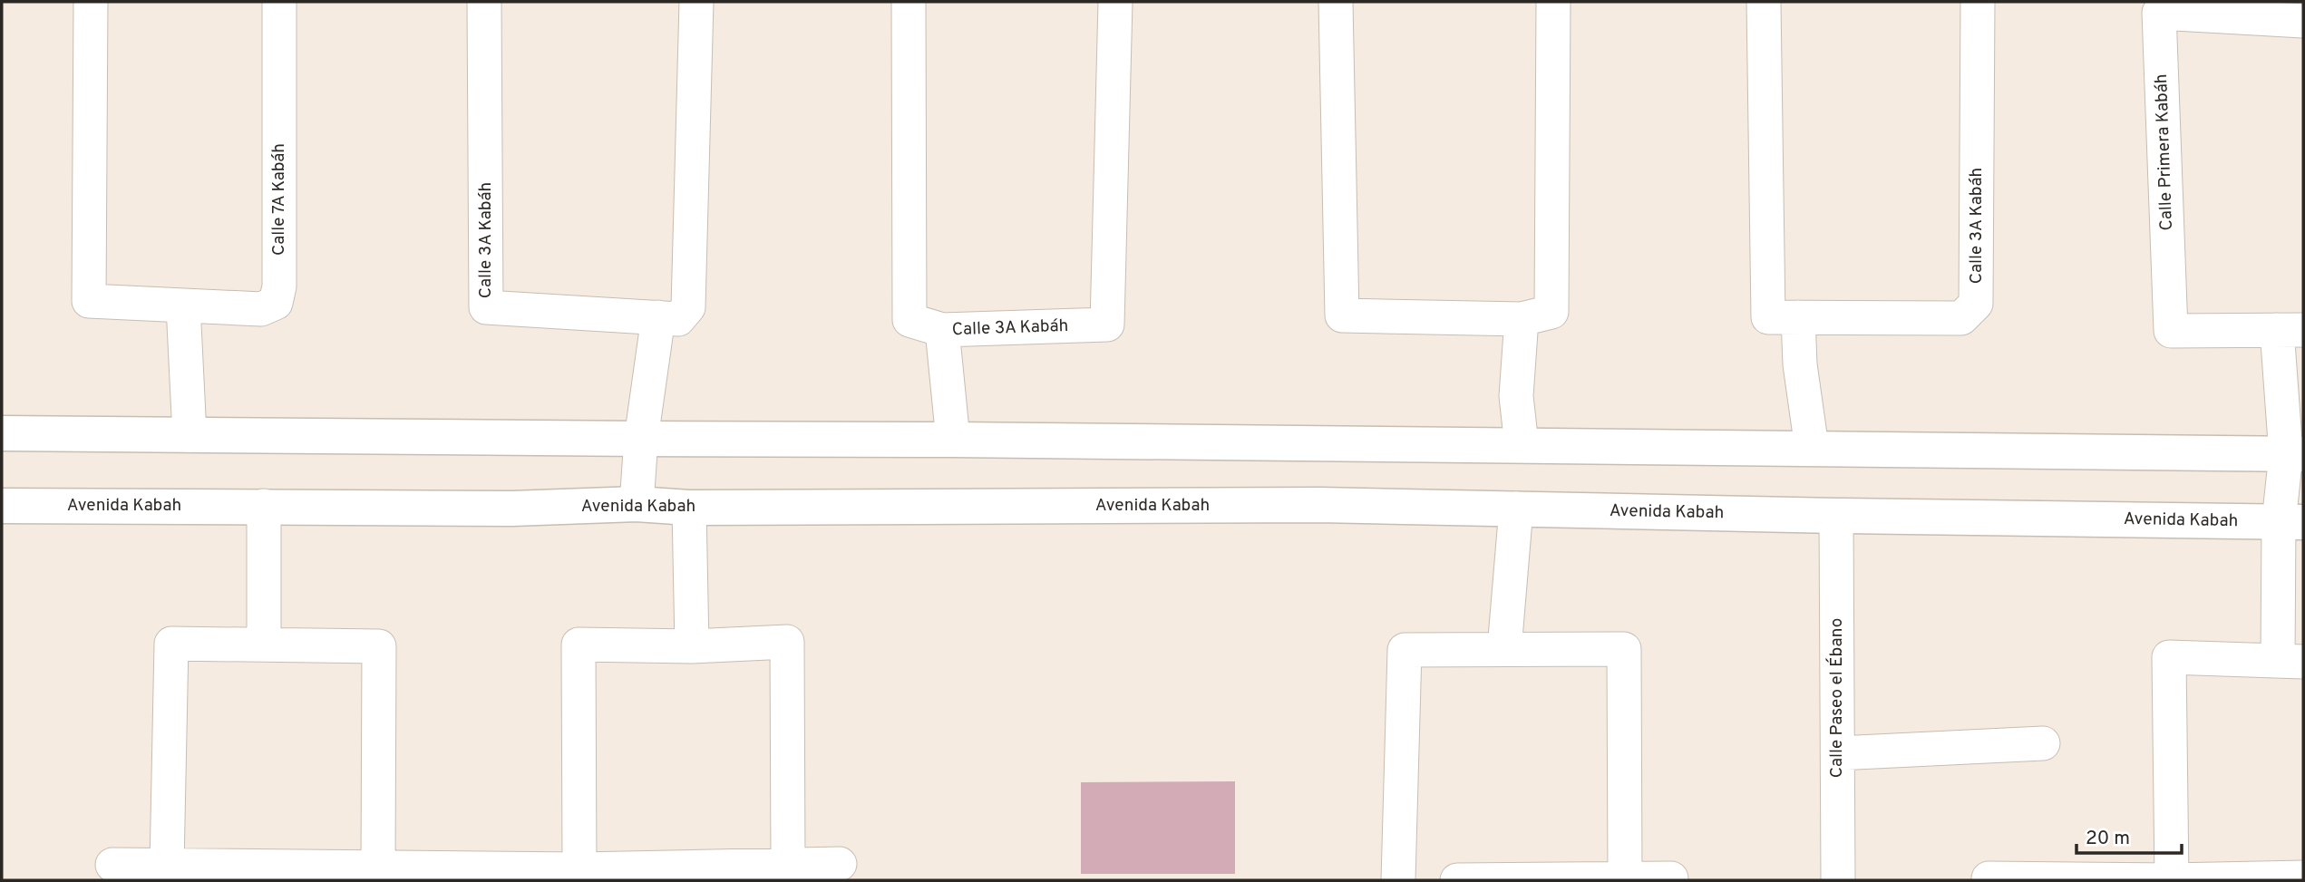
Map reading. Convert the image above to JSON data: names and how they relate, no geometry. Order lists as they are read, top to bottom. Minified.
{"streets":{"main road":["Avenida Kabah"],"street":["Calle Primera Kabáh","Calle 7A Kabáh","Calle 3A Kabáh","Calle Paseo el Ébano"]},"crossings":[["Calle Primera Kabáh","Avenida Kabah"],["Avenida Kabah","Calle Paseo el Ébano"]],"scale_bar":"20 m"}
